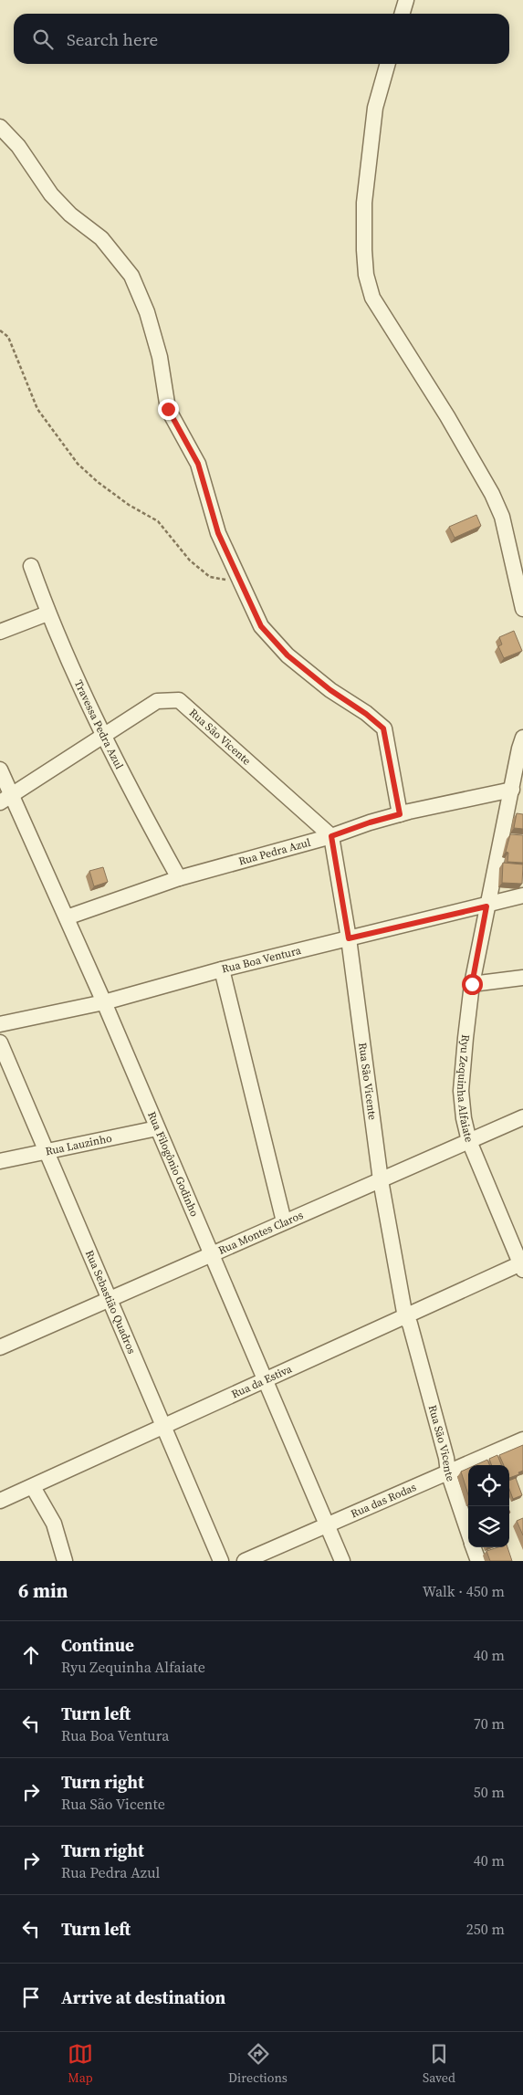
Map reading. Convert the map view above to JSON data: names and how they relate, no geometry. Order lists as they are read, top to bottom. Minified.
{"streets":{"street":["Travessa Pedra Azul","Rua São Vicente","Rua Pedra Azul","Rua Boa Ventura","Ryu Zequinha Alfaiate","Rua Lauzinho","Rua Filogônio Godinho","Rua Montes Claros","Rua Sebastião Quadros","Rua da Estiva","Rua das Rodas"]},"crossings":[["Travessa Pedra Azul","Rua São Vicente"],["Travessa Pedra Azul","Rua Pedra Azul"],["Rua São Vicente","Rua Pedra Azul"],["Rua São Vicente","Rua Boa Ventura"],["Rua São Vicente","Rua Montes Claros"],["Rua São Vicente","Rua da Estiva"],["Rua São Vicente","Rua das Rodas"],["Rua Pedra Azul","Ryu Zequinha Alfaiate"],["Rua Pedra Azul","Rua Filogônio Godinho"],["Rua Boa Ventura","Ryu Zequinha Alfaiate"],["Rua Boa Ventura","Rua Filogônio Godinho"],["Ryu Zequinha Alfaiate","Rua Montes Claros"],["Ryu Zequinha Alfaiate","Rua da Estiva"],["Rua Lauzinho","Rua Filogônio Godinho"],["Rua Lauzinho","Rua Sebastião Quadros"],["Rua Filogônio Godinho","Rua Montes Claros"],["Rua Filogônio Godinho","Rua da Estiva"],["Rua Filogônio Godinho","Rua das Rodas"],["Rua Montes Claros","Rua Sebastião Quadros"],["Rua Sebastião Quadros","Rua da Estiva"]],"page":{"search":"Search here","heading":["6 min","Walk · 450 m"],"list":[["Continue","Ryu Zequinha Alfaiate","40 m"],["Turn left","Rua Boa Ventura","70 m"],["Turn right","Rua São Vicente","50 m"],["Turn right","Rua Pedra Azul","40 m"],["Turn left","250 m"],"Arrive at destination"],"nav":["Map","Directions","Saved"]}}
